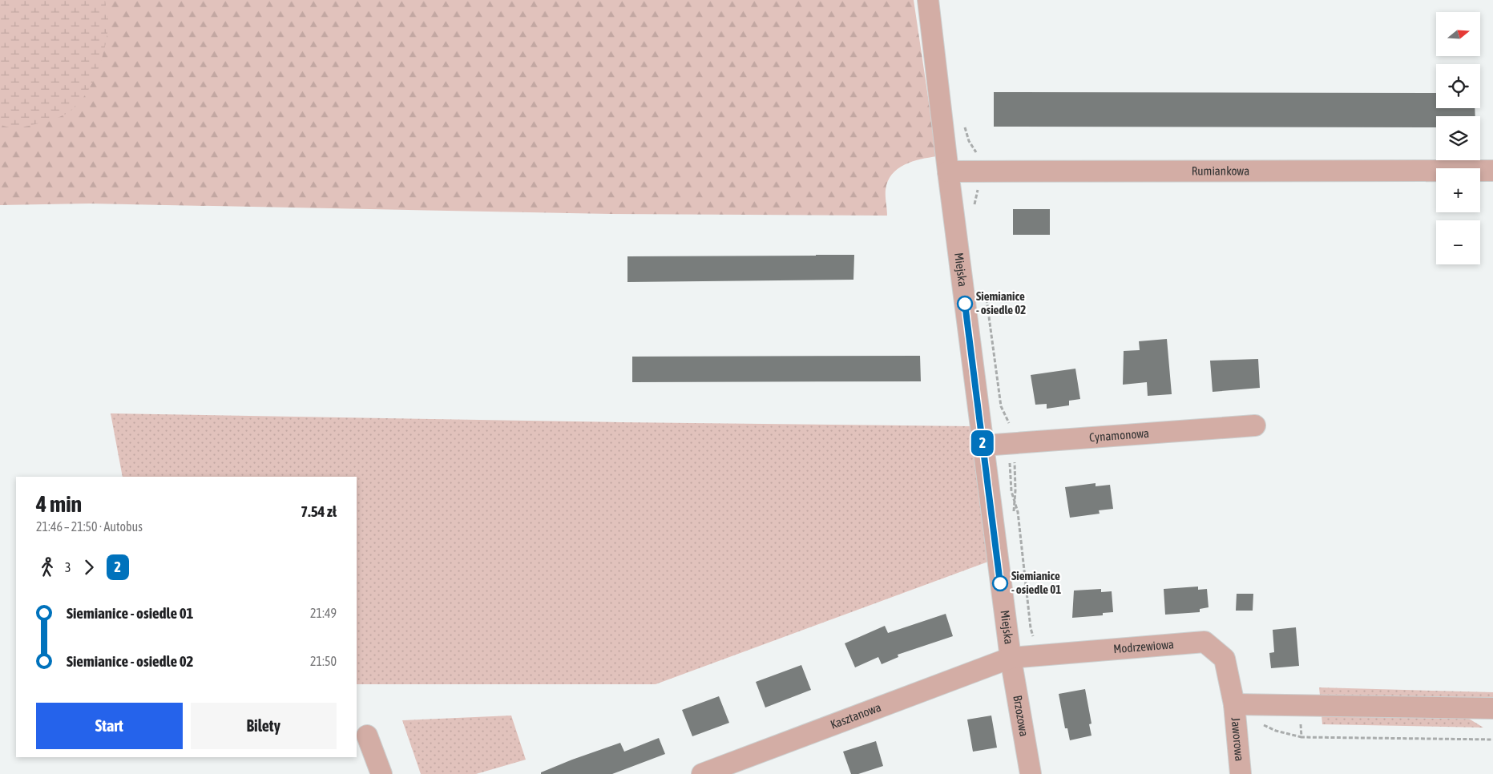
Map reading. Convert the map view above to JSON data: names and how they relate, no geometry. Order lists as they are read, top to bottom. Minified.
{"streets":{"street":["Rumiankowa","Miejska","Cynamonowa","Modrzewiowa","Kasztanowa","Brzozowa","Jaworowa"]},"crossings":[["Rumiankowa","Miejska"],["Miejska","Cynamonowa"],["Miejska","Modrzewiowa"],["Miejska","Kasztanowa"],["Miejska","Brzozowa"],["Modrzewiowa","Kasztanowa"],["Modrzewiowa","Brzozowa"],["Modrzewiowa","Jaworowa"],["Kasztanowa","Brzozowa"]],"places":["Siemianice - osiedle 02","Siemianice - osiedle 01"],"lines":["bus line 2"],"north":"right","page":{"on_map":"2","map_buttons":["+","−"],"heading":["4 min","21:46 – 21:50 · Autobus","7.54 zł"],"legs":["3","2"],"list":[{"name":"Siemianice - osiedle 01","value":"21:49"},{"name":"Siemianice - osiedle 02","value":"21:50"}],"buttons":["Start","Bilety"]}}
